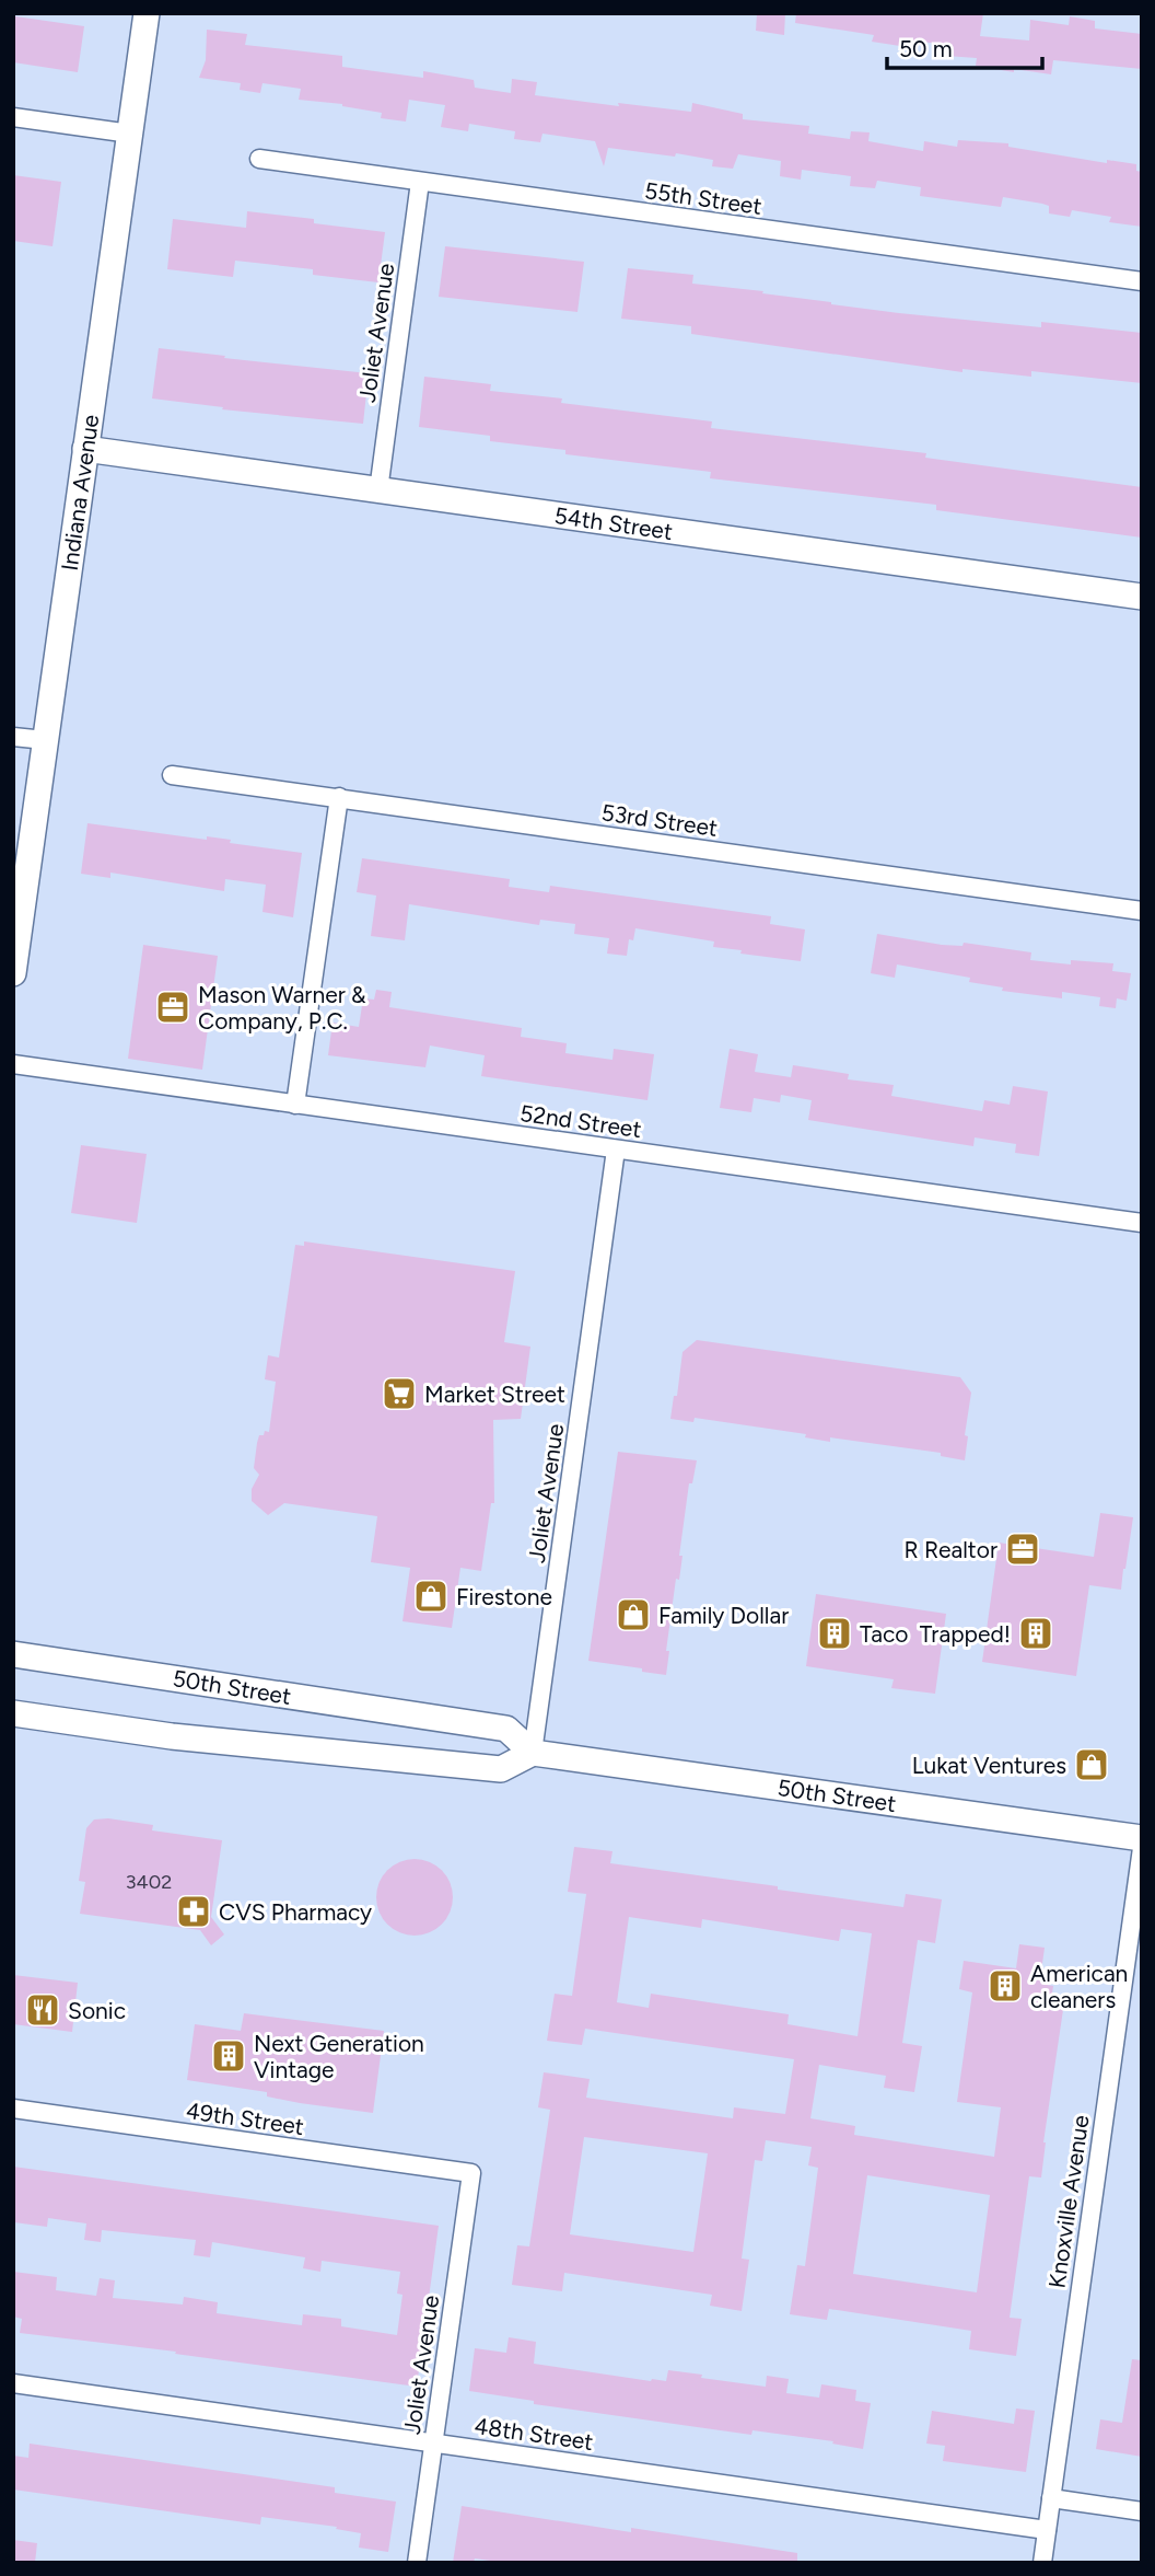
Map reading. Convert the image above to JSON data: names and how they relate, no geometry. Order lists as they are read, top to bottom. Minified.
{"streets":{"main road":["Indiana Avenue","54th Street","50th Street"],"street":["55th Street","Joliet Avenue","53rd Street","52nd Street","49th Street","Knoxville Avenue","48th Street"]},"crossings":[["55th Street","Joliet Avenue"],["Joliet Avenue","54th Street"],["Joliet Avenue","52nd Street"],["Joliet Avenue","50th Street"],["Joliet Avenue","49th Street"],["Joliet Avenue","48th Street"],["Indiana Avenue","54th Street"],["Knoxville Avenue","48th Street"]],"places":{"office":["Mason Warner & Company, P.C.","R Realtor"],"supermarket":["Market Street"],"shop":["Firestone","Family Dollar","Lukat Ventures"],"building":["Taco","Trapped!","American cleaners","Next Generation Vintage"],"pharmacy":["CVS Pharmacy"],"restaurant":["Sonic"]},"house_numbers":["3402"],"scale_bar":"50 m"}
